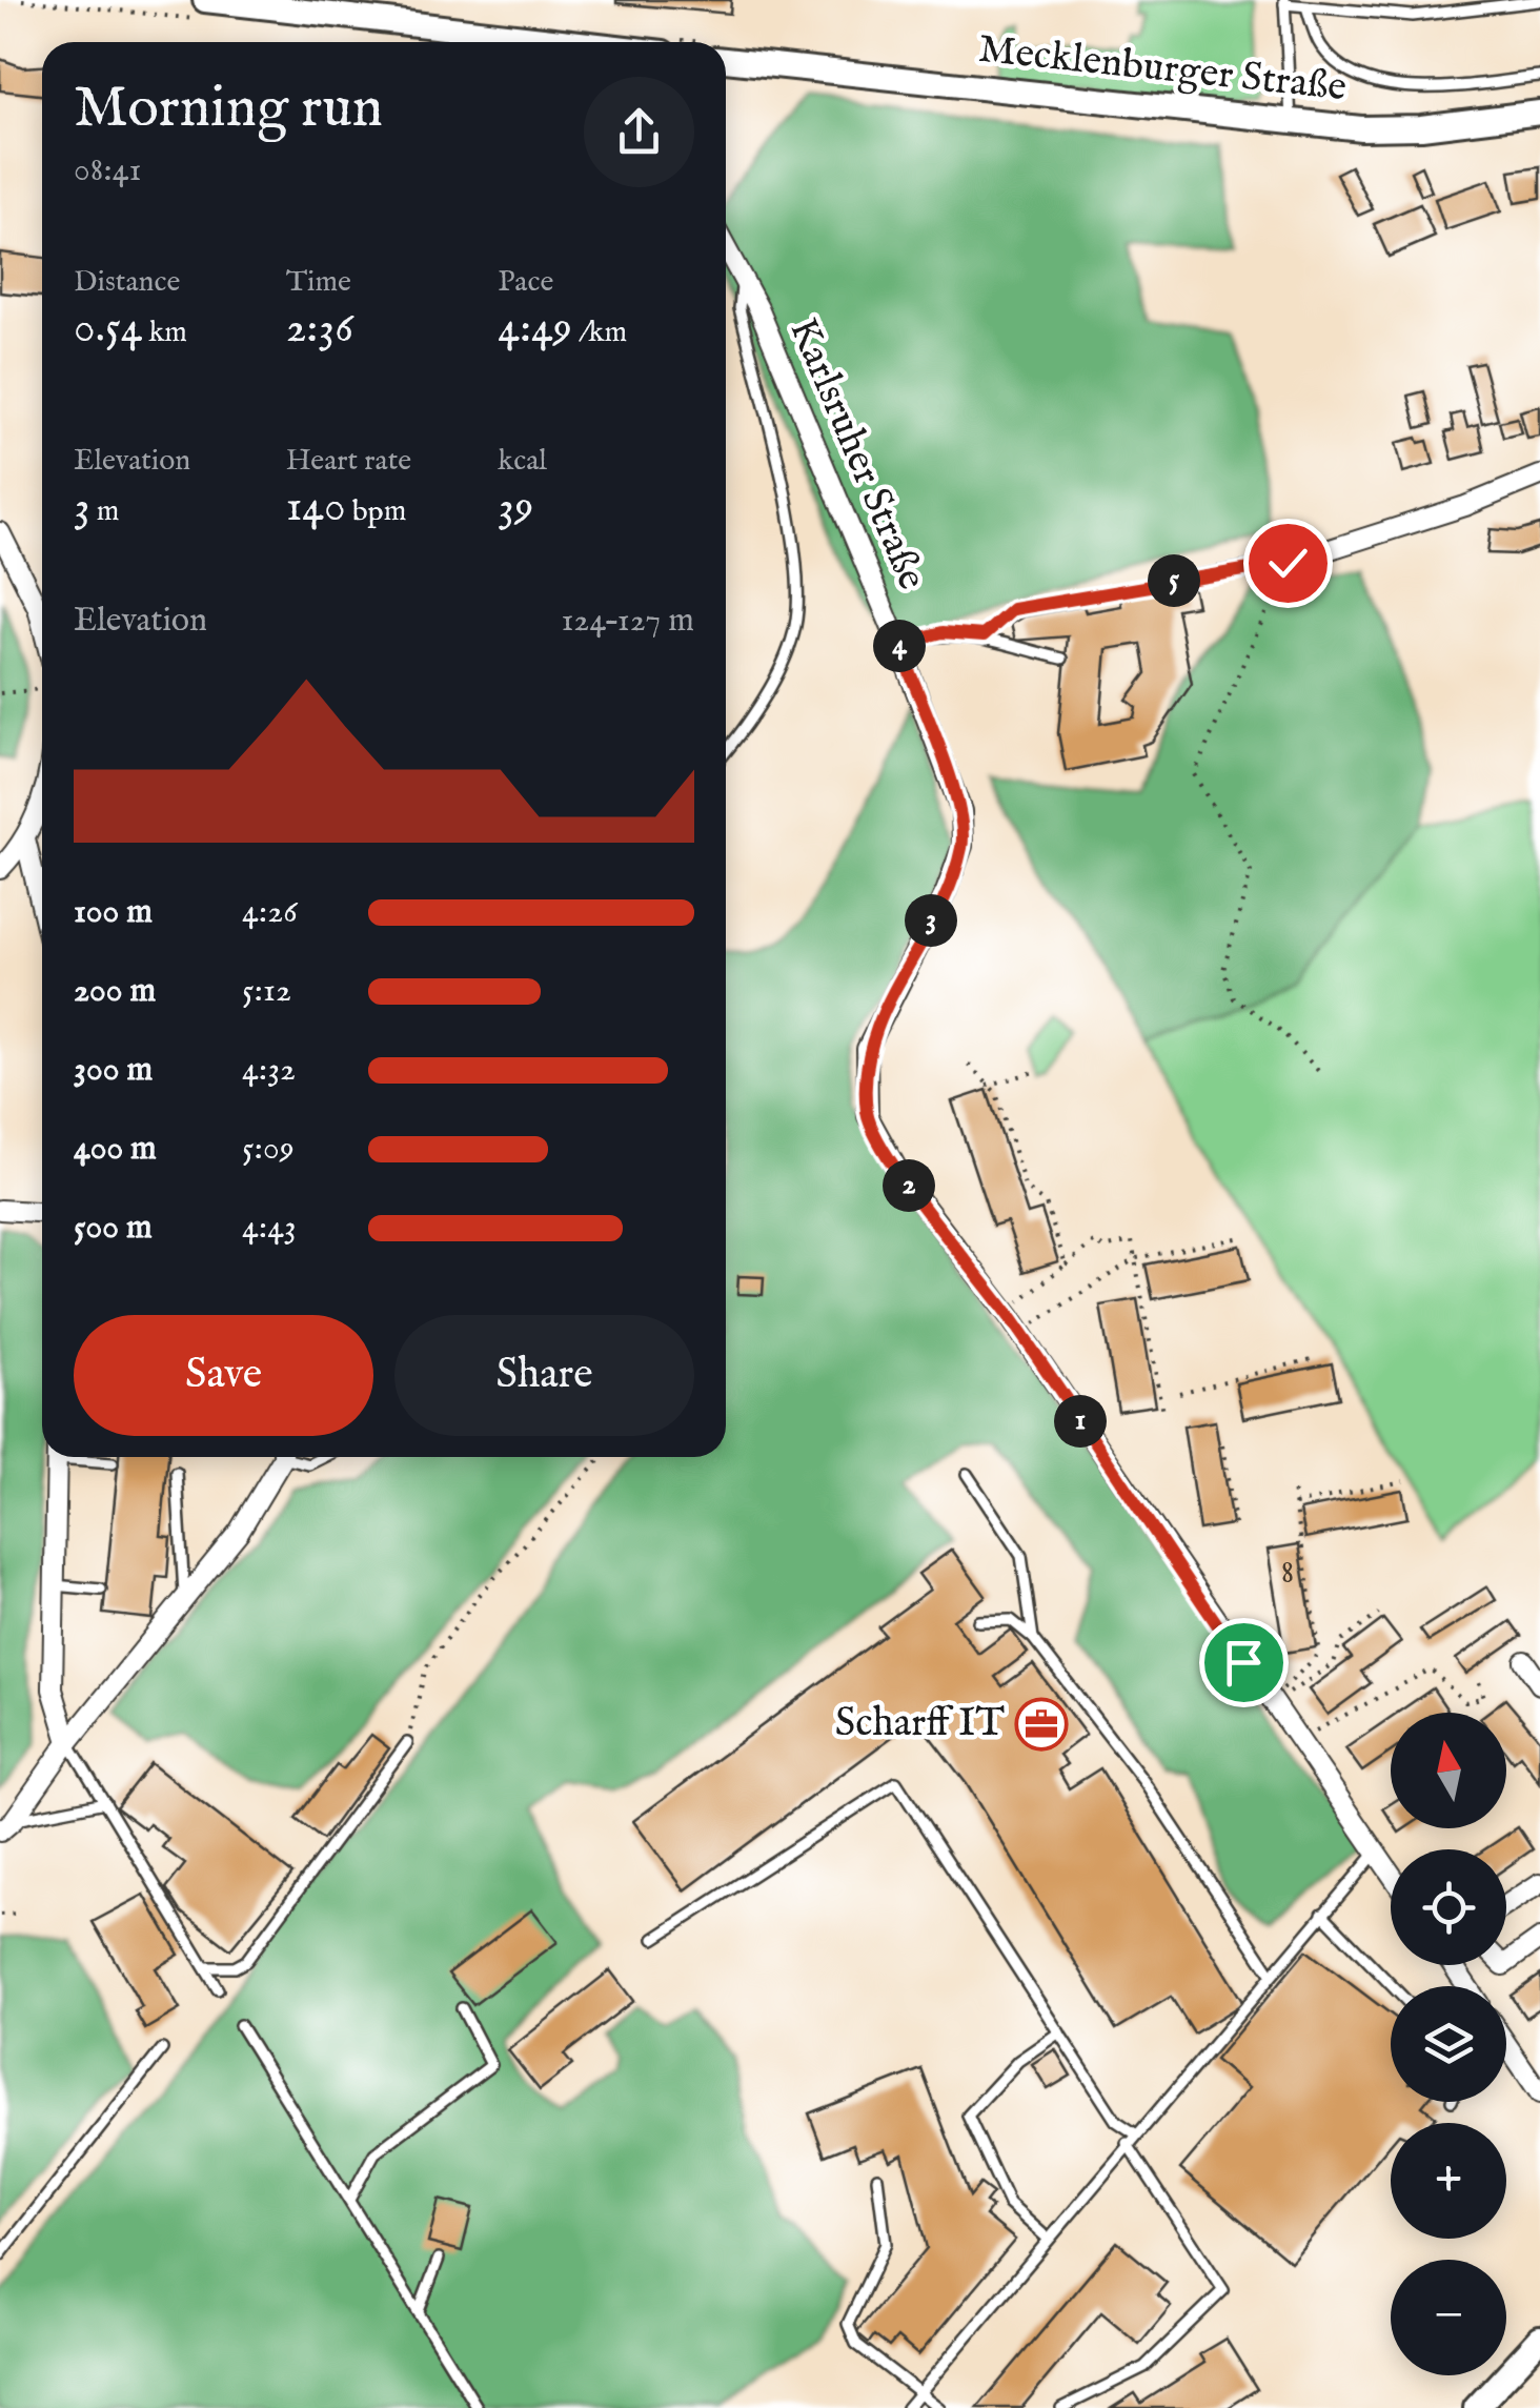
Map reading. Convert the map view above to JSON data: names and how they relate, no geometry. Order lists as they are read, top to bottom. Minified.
{"streets":{"street":["Mecklenburger Straße","Karlsruher Straße"]},"places":{"office":["Scharff IT"]},"house_numbers":["8"],"north":"top","page":{"heading":["Morning run","08:41"],"stats":[["Distance","0.54 km"],["Time","2:36"],["Pace","4:49 /km"],["Elevation","3 m"],["Heart rate","140 bpm"],["kcal","39"]],"pins":["5","4","3","2","1"],"chart":["Elevation","124–127 m"],"list":[{"name":"100 m","note":"4:26"},{"name":"200 m","note":"5:12"},{"name":"300 m","note":"4:32"},{"name":"400 m","note":"5:09"},{"name":"500 m","note":"4:43"}],"buttons":["Save","Share"],"map_buttons":["+","−"]}}
